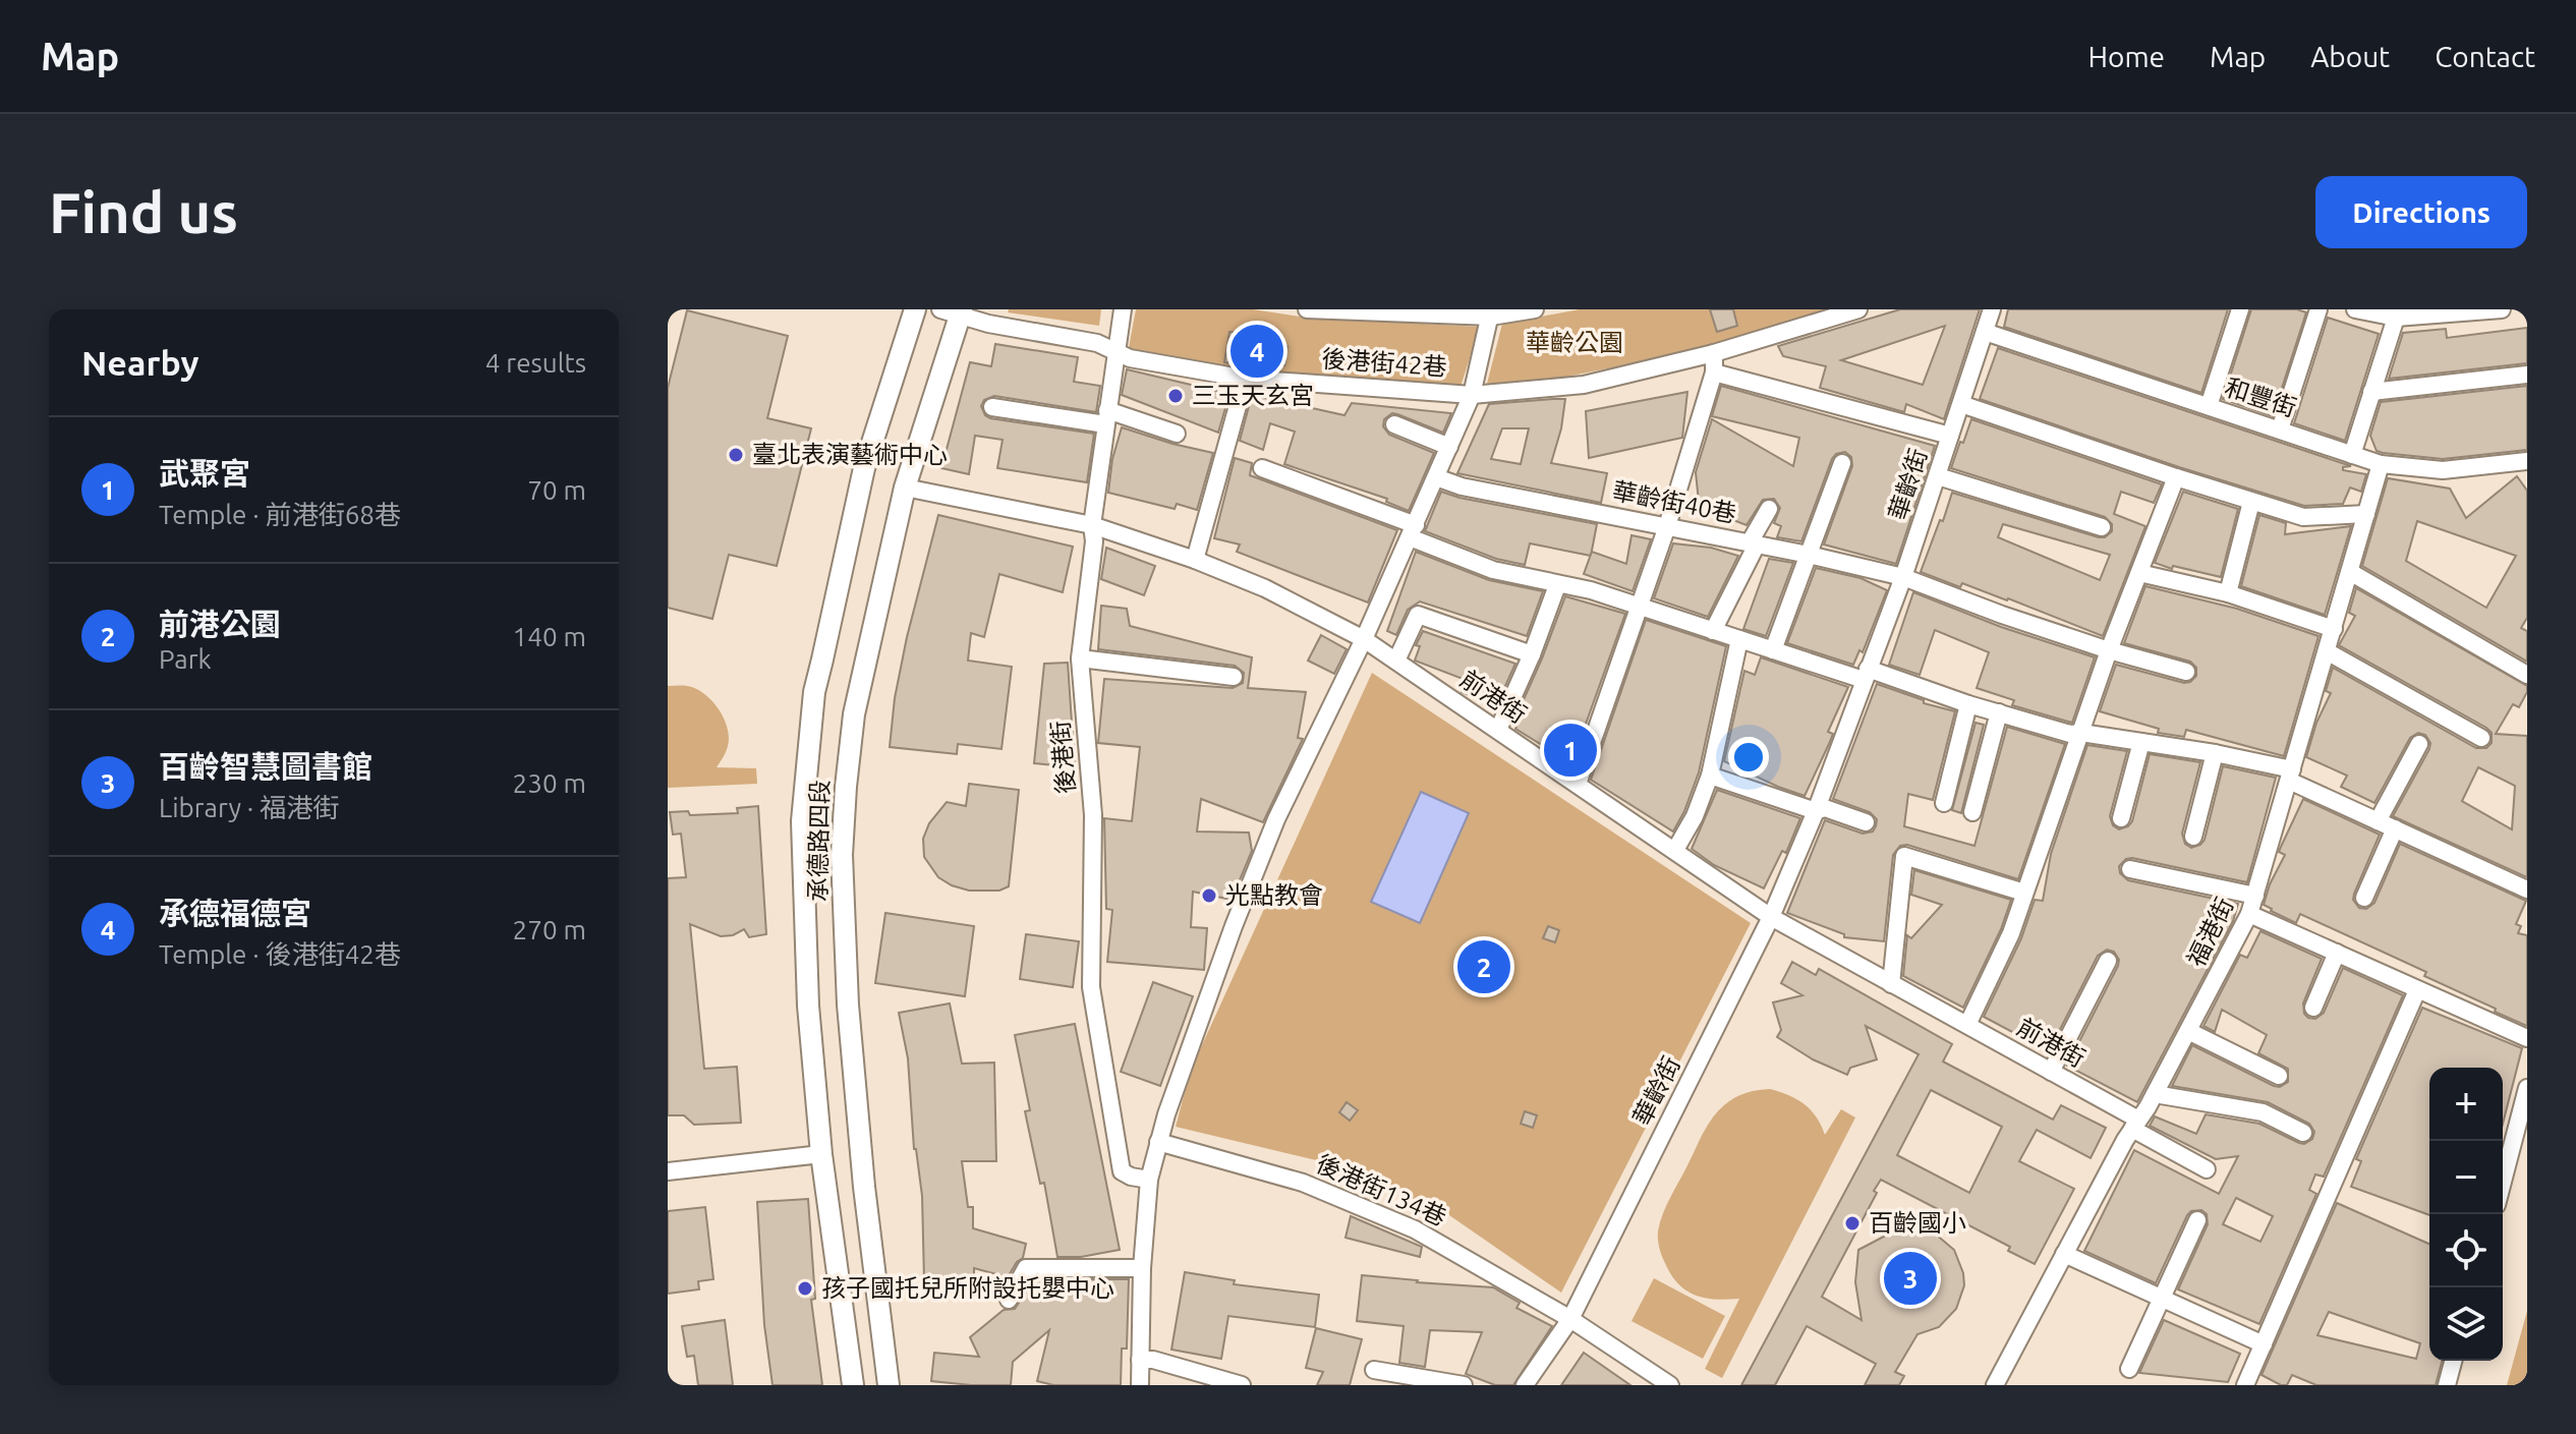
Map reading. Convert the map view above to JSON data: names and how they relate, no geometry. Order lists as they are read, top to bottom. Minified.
{"streets":{"main road":["承德路四段"],"street":["後港街42巷","和豐街","華齡街","華齡街40巷","前港街","後港街","福港街","後港街134巷"]},"crossings":[["後港街42巷","後港街"],["後港街42巷","承德路四段"],["和豐街","華齡街"],["和豐街","福港街"],["華齡街","華齡街40巷"],["華齡街","前港街"],["華齡街","後港街134巷"],["前港街","後港街"],["前港街","承德路四段"],["前港街","福港街"]],"parks":["華齡公園"],"places":["三玉天玄宮","臺北表演藝術中心","光點教會","百齡國小","孩子國托兒所附設托嬰中心"],"page":{"header":"Map","nav":["Home","Map","About","Contact"],"buttons":"Directions","title":"Find us","heading":["Nearby","4 results"],"pins":["4","1","2","3"],"list":[{"mark":"1","name":"武聚宮","note":"Temple · 前港街68巷","value":"70 m"},{"mark":"2","name":"前港公園","note":"Park","value":"140 m"},{"mark":"3","name":"百齡智慧圖書館","note":"Library · 福港街","value":"230 m"},{"mark":"4","name":"承德福德宮","note":"Temple · 後港街42巷","value":"270 m"}],"map_buttons":["+","−"]}}
